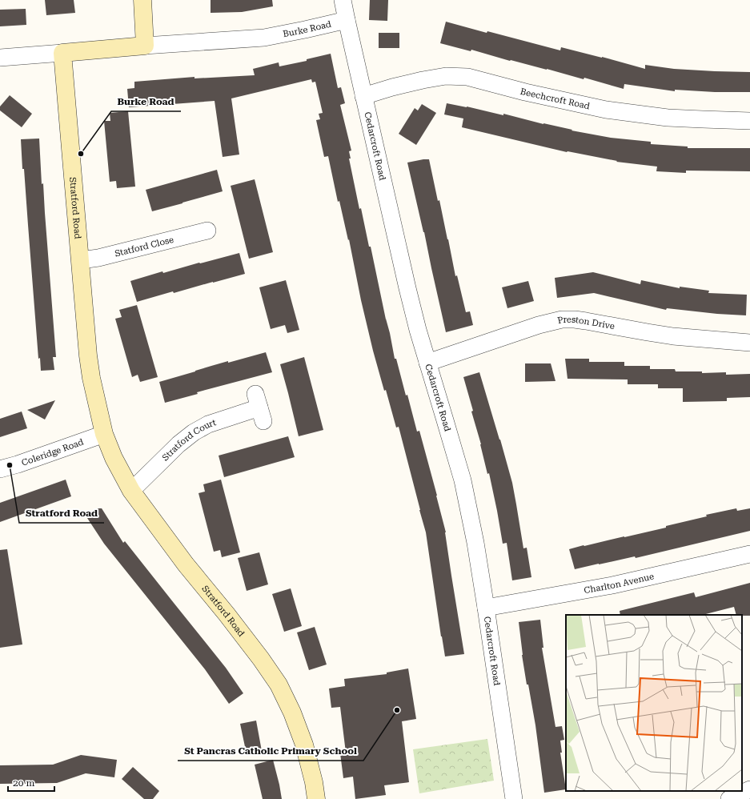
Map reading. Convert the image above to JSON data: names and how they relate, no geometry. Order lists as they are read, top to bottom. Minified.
{"streets":{"street":["Burke Road","Beechcroft Road","Cedarcroft Road","Stratford Road","Statford Close","Preston Drive","Stratford Court","Coleridge Road","Charlton Avenue"]},"crossings":[["Burke Road","Cedarcroft Road"],["Burke Road","Stratford Road"],["Beechcroft Road","Cedarcroft Road"],["Cedarcroft Road","Preston Drive"],["Cedarcroft Road","Charlton Avenue"],["Stratford Road","Statford Close"],["Stratford Road","Stratford Court"],["Stratford Road","Coleridge Road"]],"places":["Burke Road","Stratford Road","St Pancras Catholic Primary School"],"scale_bar":"20 m"}
